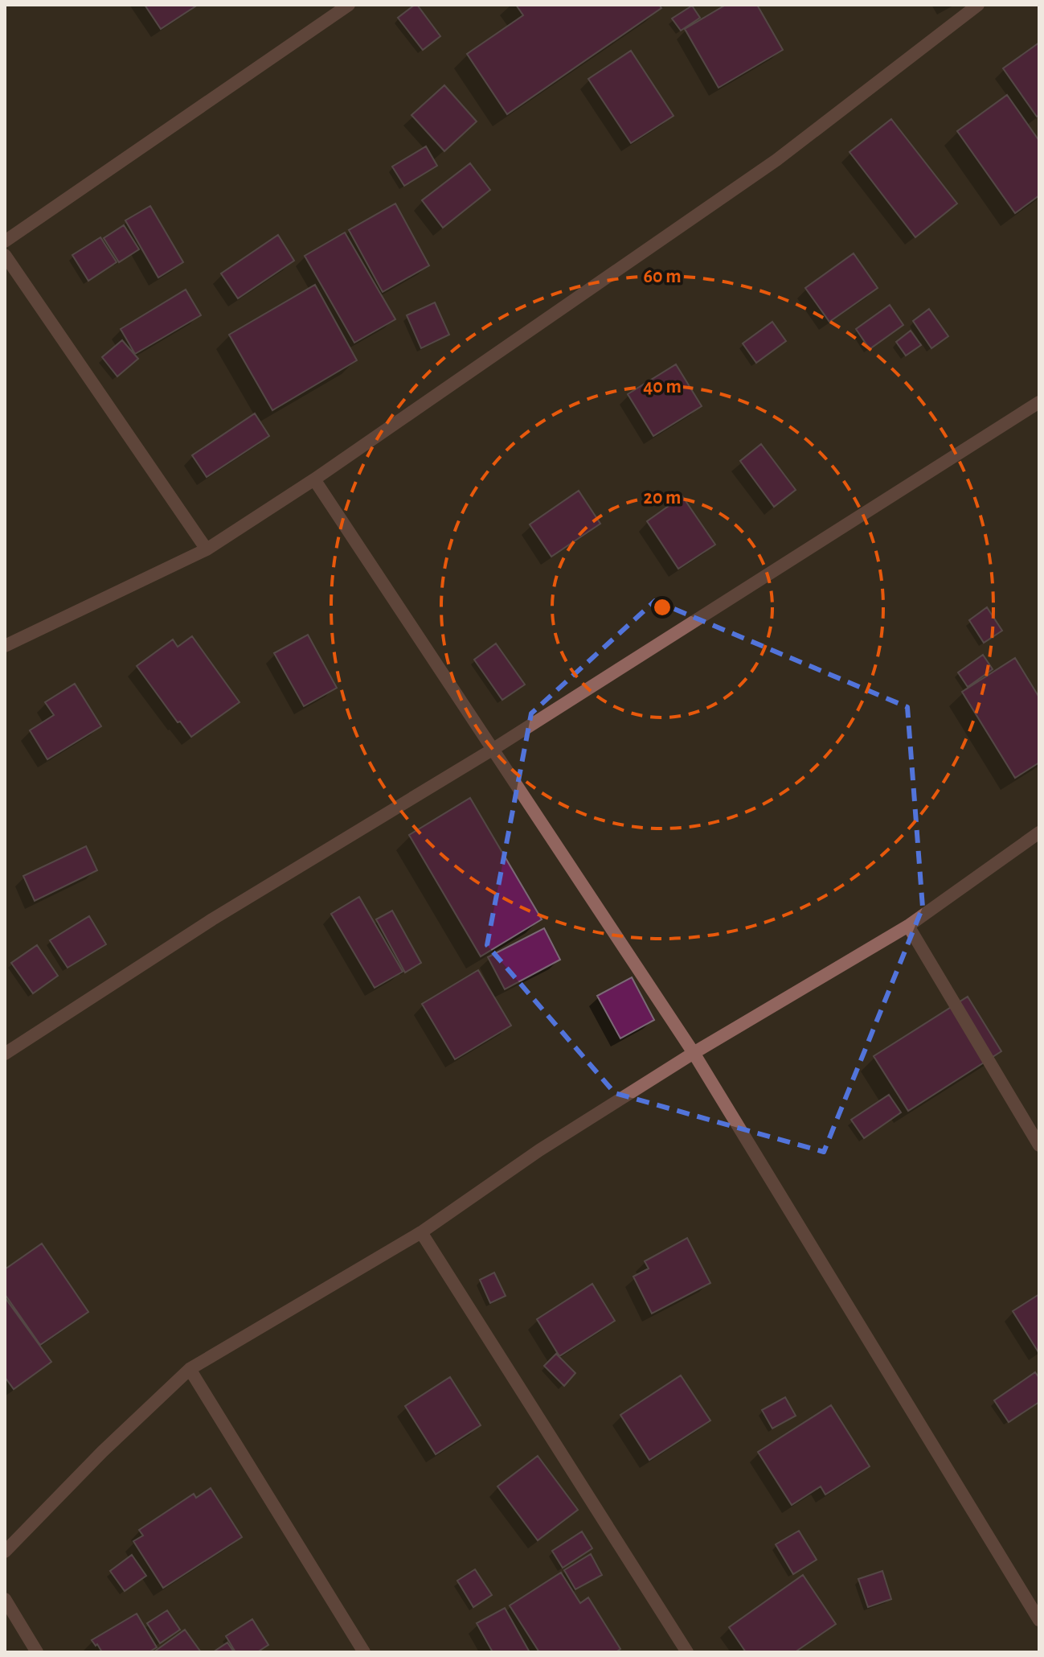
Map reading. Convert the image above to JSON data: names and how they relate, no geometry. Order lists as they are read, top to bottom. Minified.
{"rings":["60 m","40 m","20 m"]}
